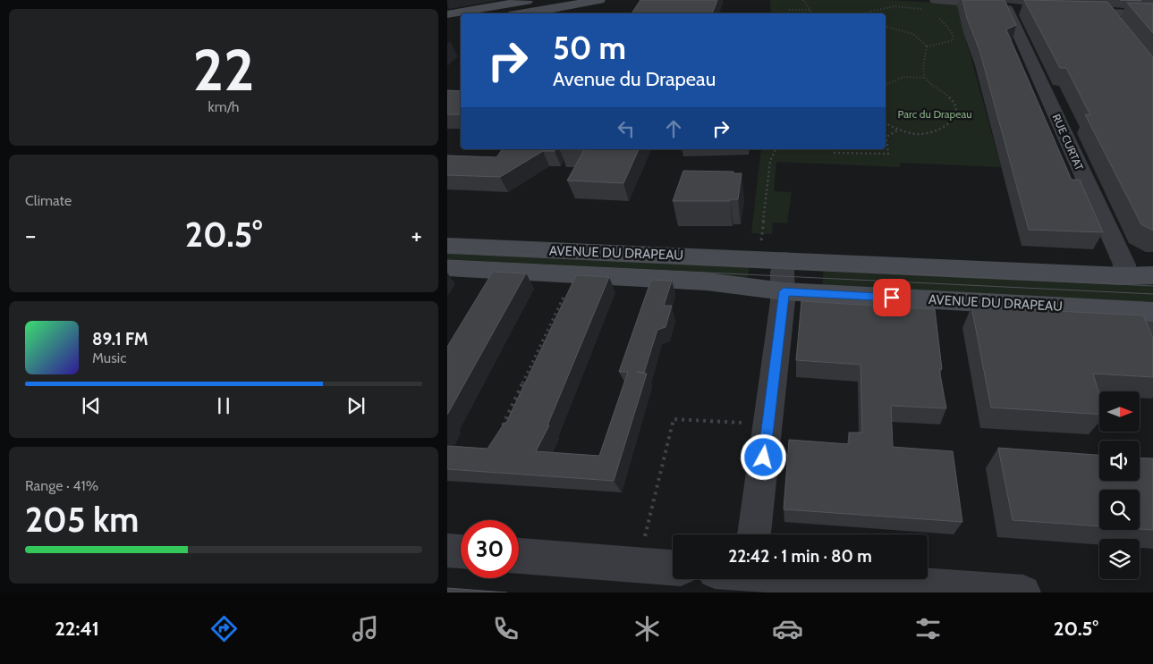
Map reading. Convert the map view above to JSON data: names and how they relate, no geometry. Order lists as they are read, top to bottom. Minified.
{"streets":{"main road":["AVENUE DU DRAPEAU"],"street":["RUE CURTAT"]},"crossings":[["RUE CURTAT","AVENUE DU DRAPEAU"]],"parks":["Parc du Drapeau"],"north":"right","page":{"tile":[["22","km/h"],"Climate",["Range · 41%","205 km"]],"turn":["50 m","Avenue du Drapeau"],"heat":["−","20.5°","+"],"song":["89.1 FM","Music"],"limit":"30","trip":"22:42 · 1 min · 80 m","tabs":["22:41","20.5°"]}}
